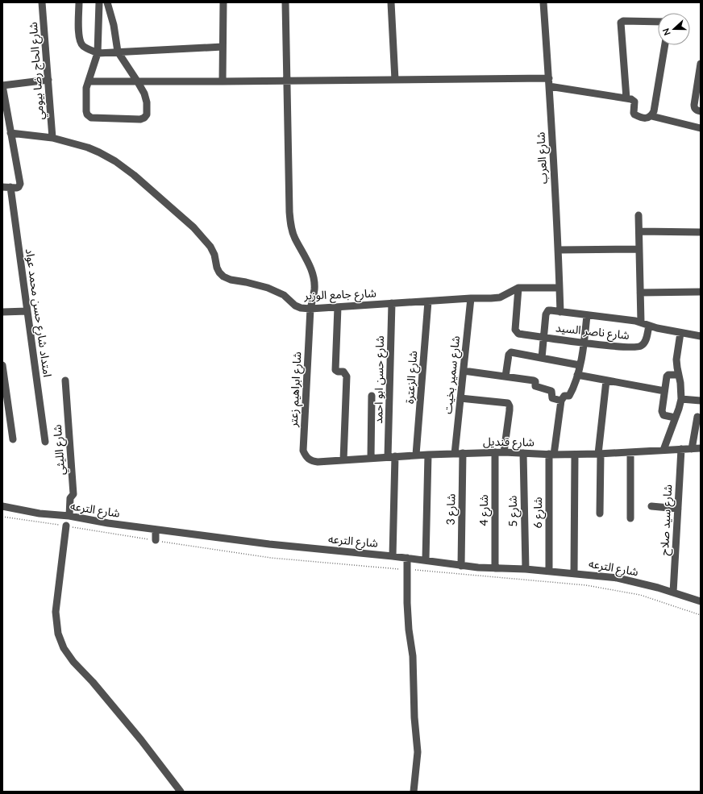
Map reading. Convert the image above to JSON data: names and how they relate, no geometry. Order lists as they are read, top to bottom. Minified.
{"streets":{"street":["شارع الحاج رضا بيومي","شارع العرب","شارع جامع الوزير","امتداد شارع حسن محمد عواد","شارع ناصر السيد","شارع سمير بخيت","شارع الزعترة","شارع حسن ابو احمد","شارع ابراهيم زعتر","شارع قنديل","شارع الليثي","شارع الترعه","شارع 3","شارع 4","شارع 5","شارع 6","شارع سيد صلاح"]},"crossings":[["شارع الحاج رضا بيومي","شارع جامع الوزير"],["شارع العرب","شارع جامع الوزير"],["شارع جامع الوزير","شارع ناصر السيد"],["شارع جامع الوزير","شارع سمير بخيت"],["شارع جامع الوزير","شارع الزعترة"],["شارع جامع الوزير","شارع حسن ابو احمد"],["شارع جامع الوزير","شارع ابراهيم زعتر"],["شارع سمير بخيت","شارع قنديل"],["شارع الزعترة","شارع قنديل"],["شارع حسن ابو احمد","شارع قنديل"],["شارع حسن ابو احمد","شارع الترعه"],["شارع ابراهيم زعتر","شارع قنديل"],["شارع قنديل","شارع 3"],["شارع قنديل","شارع 4"],["شارع قنديل","شارع 5"],["شارع قنديل","شارع 6"],["شارع قنديل","شارع سيد صلاح"],["شارع الليثي","شارع الترعه"],["شارع الترعه","شارع 3"],["شارع الترعه","شارع 4"],["شارع الترعه","شارع 5"],["شارع الترعه","شارع 6"],["شارع الترعه","شارع سيد صلاح"]],"north":"left"}
